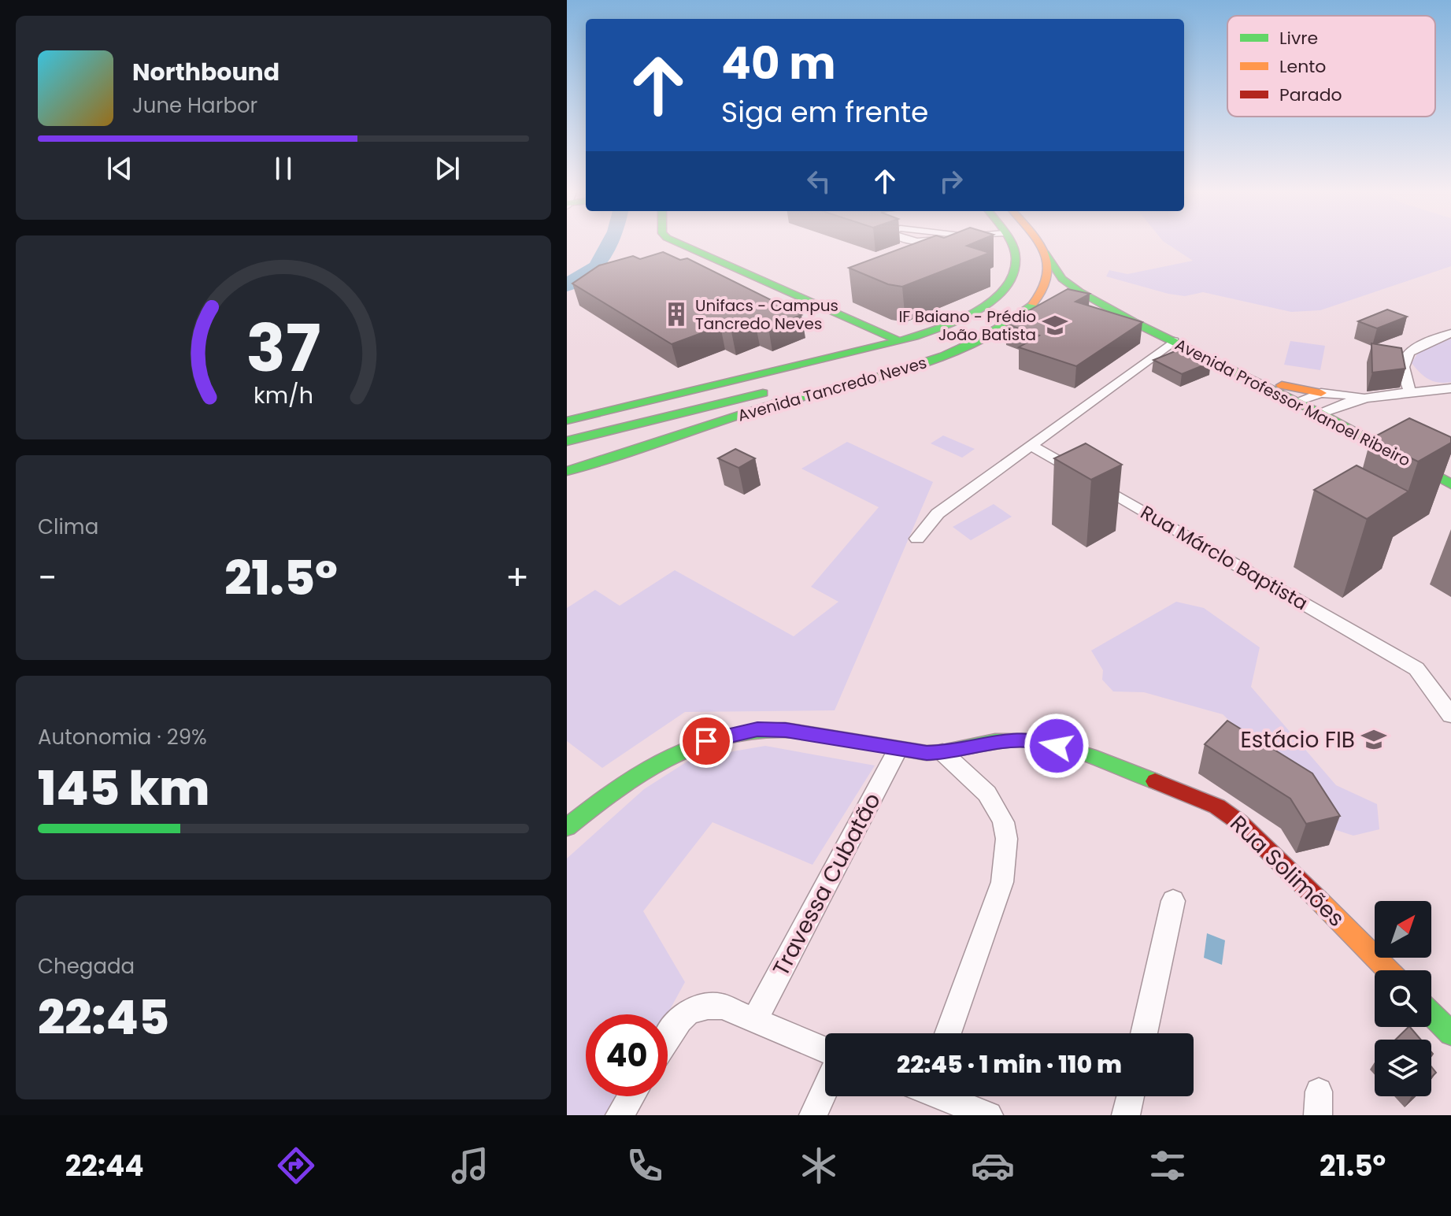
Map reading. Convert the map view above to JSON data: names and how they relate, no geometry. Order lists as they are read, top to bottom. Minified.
{"streets":{"street":["Avenida Tancredo Neves","Avenida Professor Manoel Ribeiro","Rua Márclo Baptista","Rua Solimões","Travessa Cubatão"]},"crossings":[["Avenida Tancredo Neves","Avenida Professor Manoel Ribeiro"],["Rua Solimões","Travessa Cubatão"]],"places":{"building":["Unifacs - Campus Tancredo Neves"],"school or university":["IF Baiano - Prédio João Batista","Estácio FIB"]},"legend":["Livre","Lento","Parado"],"north":"top right","page":{"turn":["40 m","Siga em frente"],"song":["Northbound","June Harbor"],"tile":["Clima",["Autonomia · 29%","145 km"],["Chegada","22:45"]],"heat":["−","21.5°","+"],"limit":"40","trip":"22:45 · 1 min · 110 m","tabs":["22:44","21.5°"],"gauge":["37","km/h"]}}
